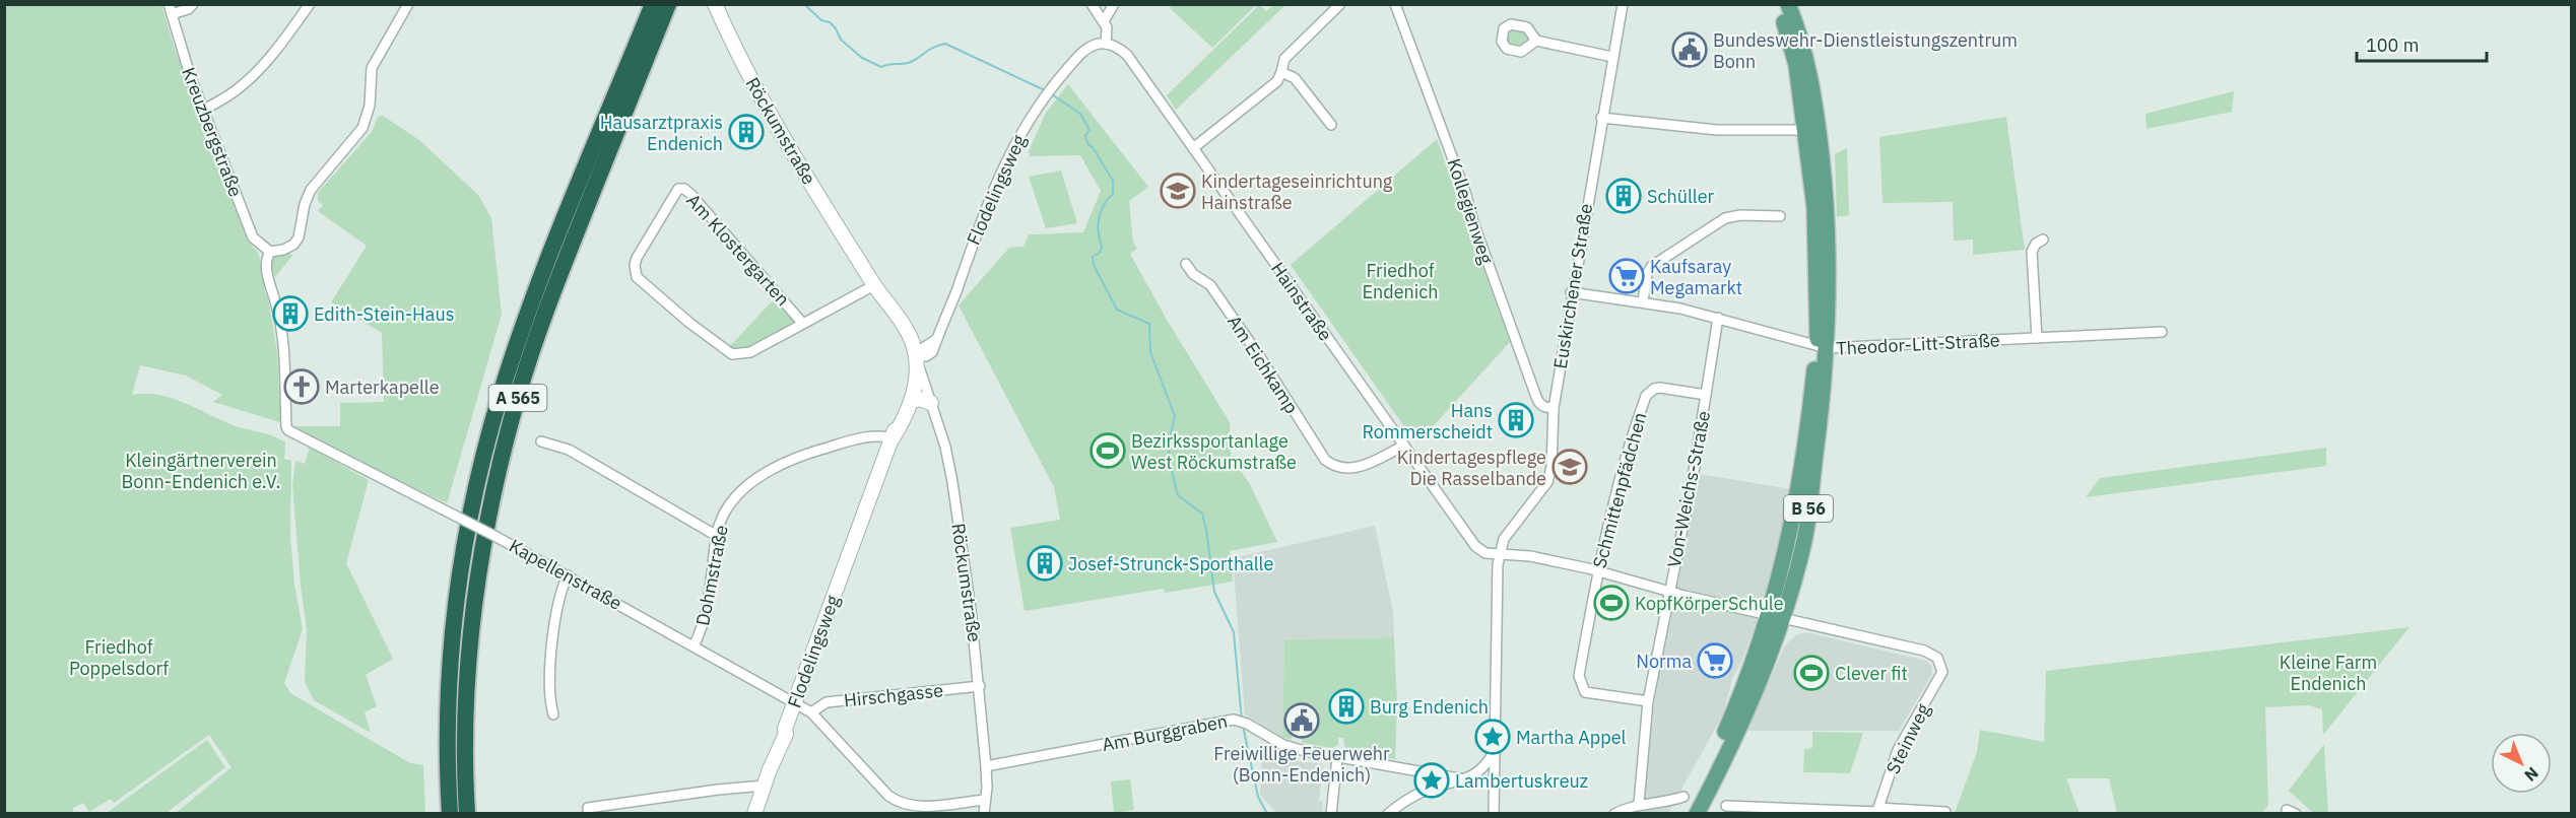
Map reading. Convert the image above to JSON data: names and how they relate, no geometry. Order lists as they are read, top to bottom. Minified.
{"streets":{"highway":["A 565"],"main road":["B 56"],"street":["Röckumstraße","Kreuzbergstraße","Flodelingsweg","Kollegienweg","Am Klostergarten","Euskirchener Straße","Hainstraße","Theodor-Litt-Straße","Am Eichkamp","Von-Weichs-Straße","Schmittenpfädchen","Kapellenstraße","Dohmstraße","Hirschgasse","Am Burggraben","Steinweg"]},"crossings":[["Röckumstraße","Flodelingsweg"],["Röckumstraße","Am Klostergarten"],["Röckumstraße","Kapellenstraße"],["Röckumstraße","Hirschgasse"],["Röckumstraße","Am Burggraben"],["Kreuzbergstraße","Kapellenstraße"],["Flodelingsweg","Hainstraße"],["Flodelingsweg","Kapellenstraße"],["Flodelingsweg","Dohmstraße"],["Kollegienweg","Euskirchener Straße"],["Euskirchener Straße","Hainstraße"],["Euskirchener Straße","Theodor-Litt-Straße"],["Hainstraße","Am Eichkamp"],["Theodor-Litt-Straße","Von-Weichs-Straße"],["Theodor-Litt-Straße","B 56"],["Von-Weichs-Straße","Schmittenpfädchen"],["B 56","Steinweg"],["Kapellenstraße","Dohmstraße"],["Kapellenstraße","Hirschgasse"]],"parks":["Friedhof Endenich","Kleingärtnerverein Bonn-Endenich e.V.","Friedhof Poppelsdorf","Kleine Farm Endenich"],"places":{"public building":["Bundeswehr-Dienstleistungszentrum Bonn","Freiwillige Feuerwehr (Bonn-Endenich)"],"building":["Hausarztpraxis Endenich","Schüller","Edith-Stein-Haus","Hans Rommerscheidt","Josef-Strunck-Sporthalle","Burg Endenich"],"school or university":["Kindertageseinrichtung Hainstraße","Kindertagespflege Die Rasselbande"],"supermarket":["Kaufsaray Megamarkt","Norma"],"church":["Marterkapelle"],"sports":["Bezirkssportanlage West Röckumstraße","KopfKörperSchule","Clever fit"],"place":["Martha Appel","Lambertuskreuz"]},"scale_bar":"100 m","north":"bottom right"}
